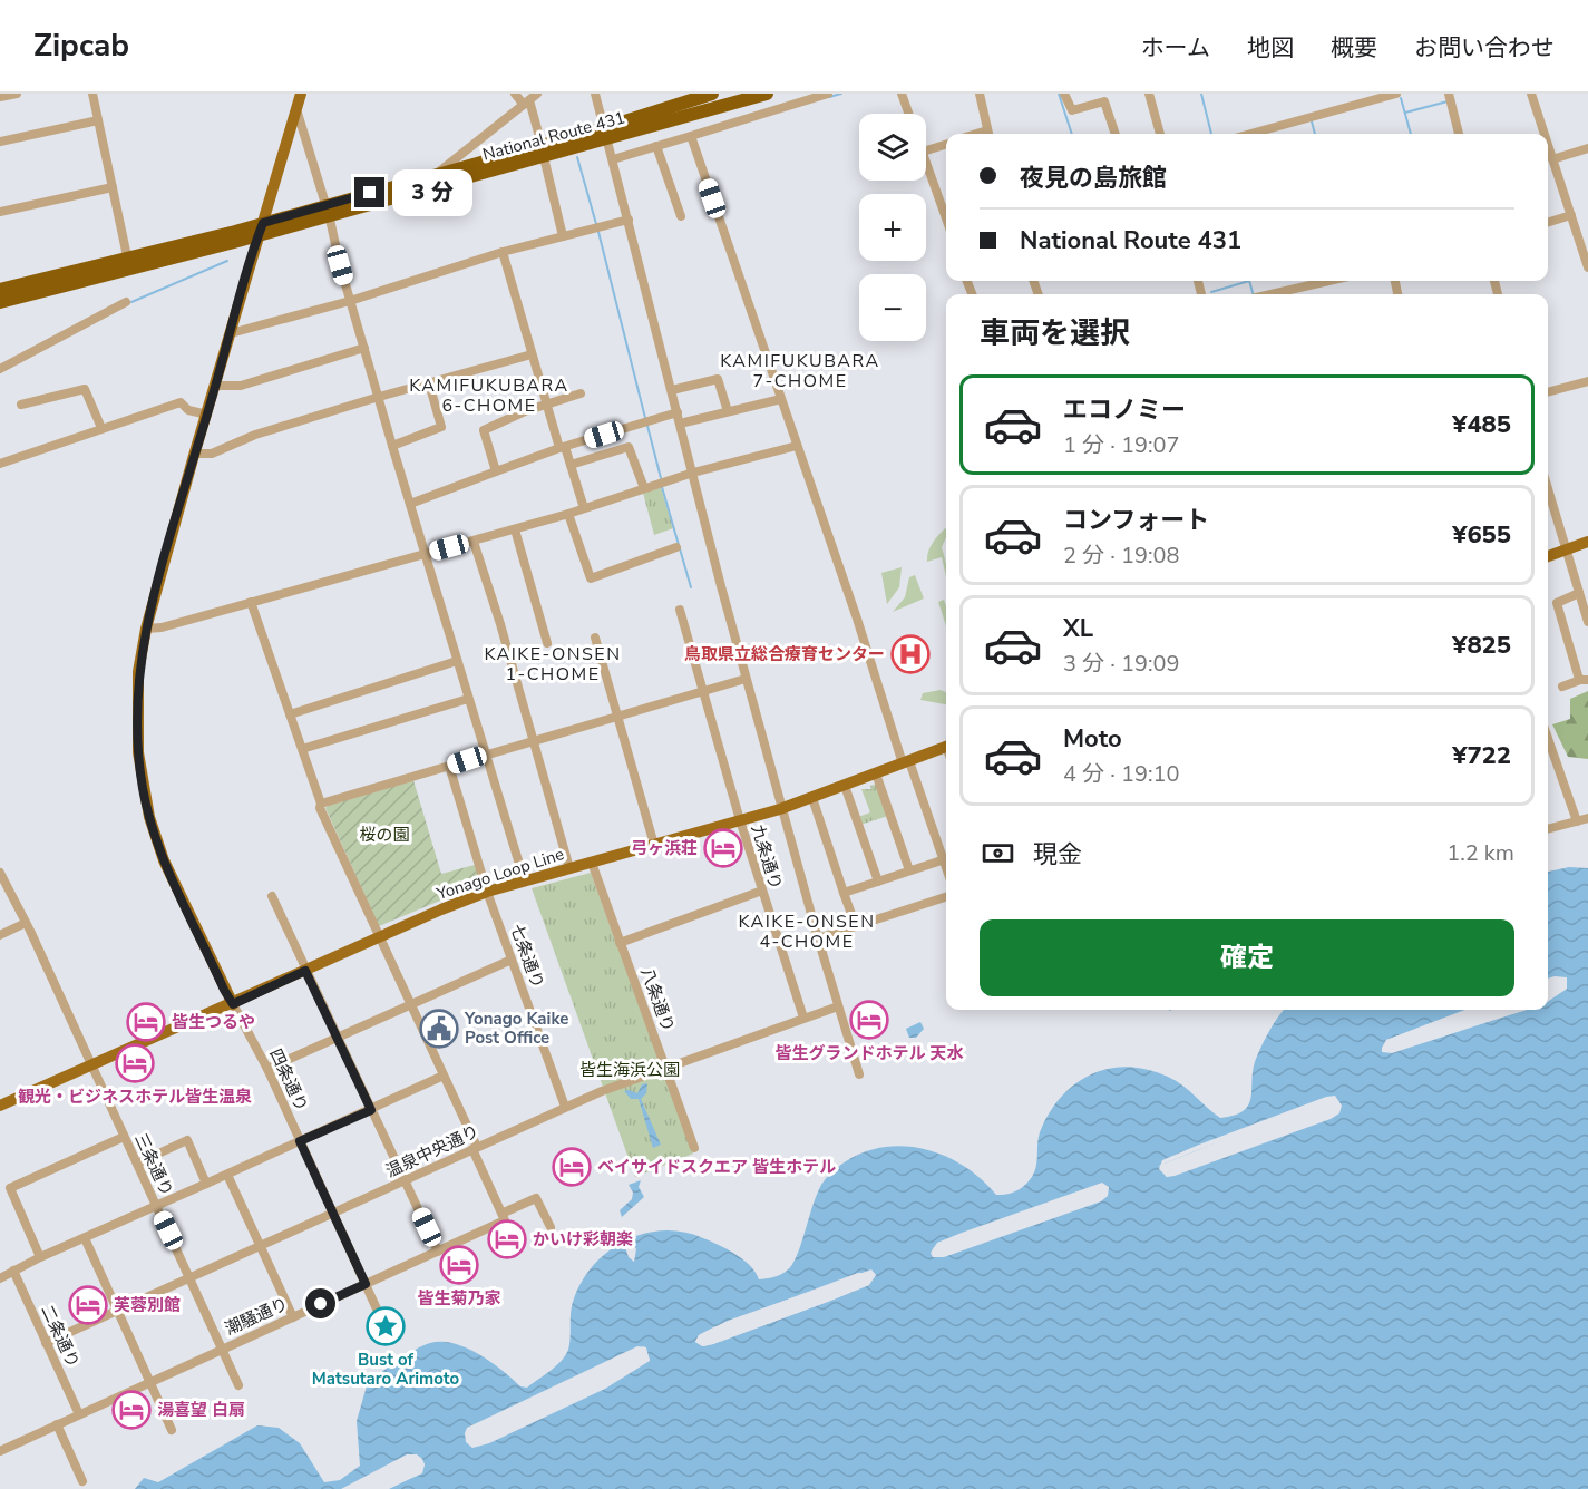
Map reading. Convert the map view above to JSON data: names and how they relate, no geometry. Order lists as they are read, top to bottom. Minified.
{"streets":{"highway":["National Route 431"],"main road":["Yonago Loop Line"],"street":["九条通り","七条通り","八条通り","四条通り","温泉中央通り","三条通り","潮騒通り","二条通り"]},"crossings":[["九条通り","Yonago Loop Line"],["九条通り","温泉中央通り"],["Yonago Loop Line","七条通り"],["Yonago Loop Line","八条通り"],["Yonago Loop Line","四条通り"],["Yonago Loop Line","三条通り"],["七条通り","温泉中央通り"],["八条通り","温泉中央通り"],["四条通り","温泉中央通り"],["四条通り","潮騒通り"],["温泉中央通り","三条通り"],["温泉中央通り","二条通り"],["三条通り","潮騒通り"],["潮騒通り","二条通り"]],"districts":["KAMIFUKUBARA 7-CHOME","KAMIFUKUBARA 6-CHOME","KAIKE-ONSEN 1-CHOME","KAIKE-ONSEN 4-CHOME"],"parks":["桜の園","皆生海浜公園"],"places":{"hospital":["鳥取県立総合療育センター"],"hotel":["弓ヶ浜荘","皆生グランドホテル 天水","皆生つるや","観光・ビジネスホテル皆生温泉","ベイサイドスクエア 皆生ホテル","かいけ彩朝楽","皆生菊乃家","芙蓉別館","湯喜望 白扇"],"public building":["Yonago Kaike Post Office"],"place":["Bust of Matsutaro Arimoto"]},"page":{"header":"Zipcab","nav":["ホーム","地図","概要","お問い合わせ"],"map_buttons":["+","−"],"banner":["夜見の島旅館","National Route 431"],"bubble":"3 分","heading":"車両を選択","list":[{"name":"エコノミー","note":"1 分 · 19:07","value":"¥485"},{"name":"コンフォート","note":"2 分 · 19:08","value":"¥655"},{"name":"XL","note":"3 分 · 19:09","value":"¥825"},{"name":"Moto","note":"4 分 · 19:10","value":"¥722"}],"pay":["現金","1.2 km"],"buttons":"確定"}}
